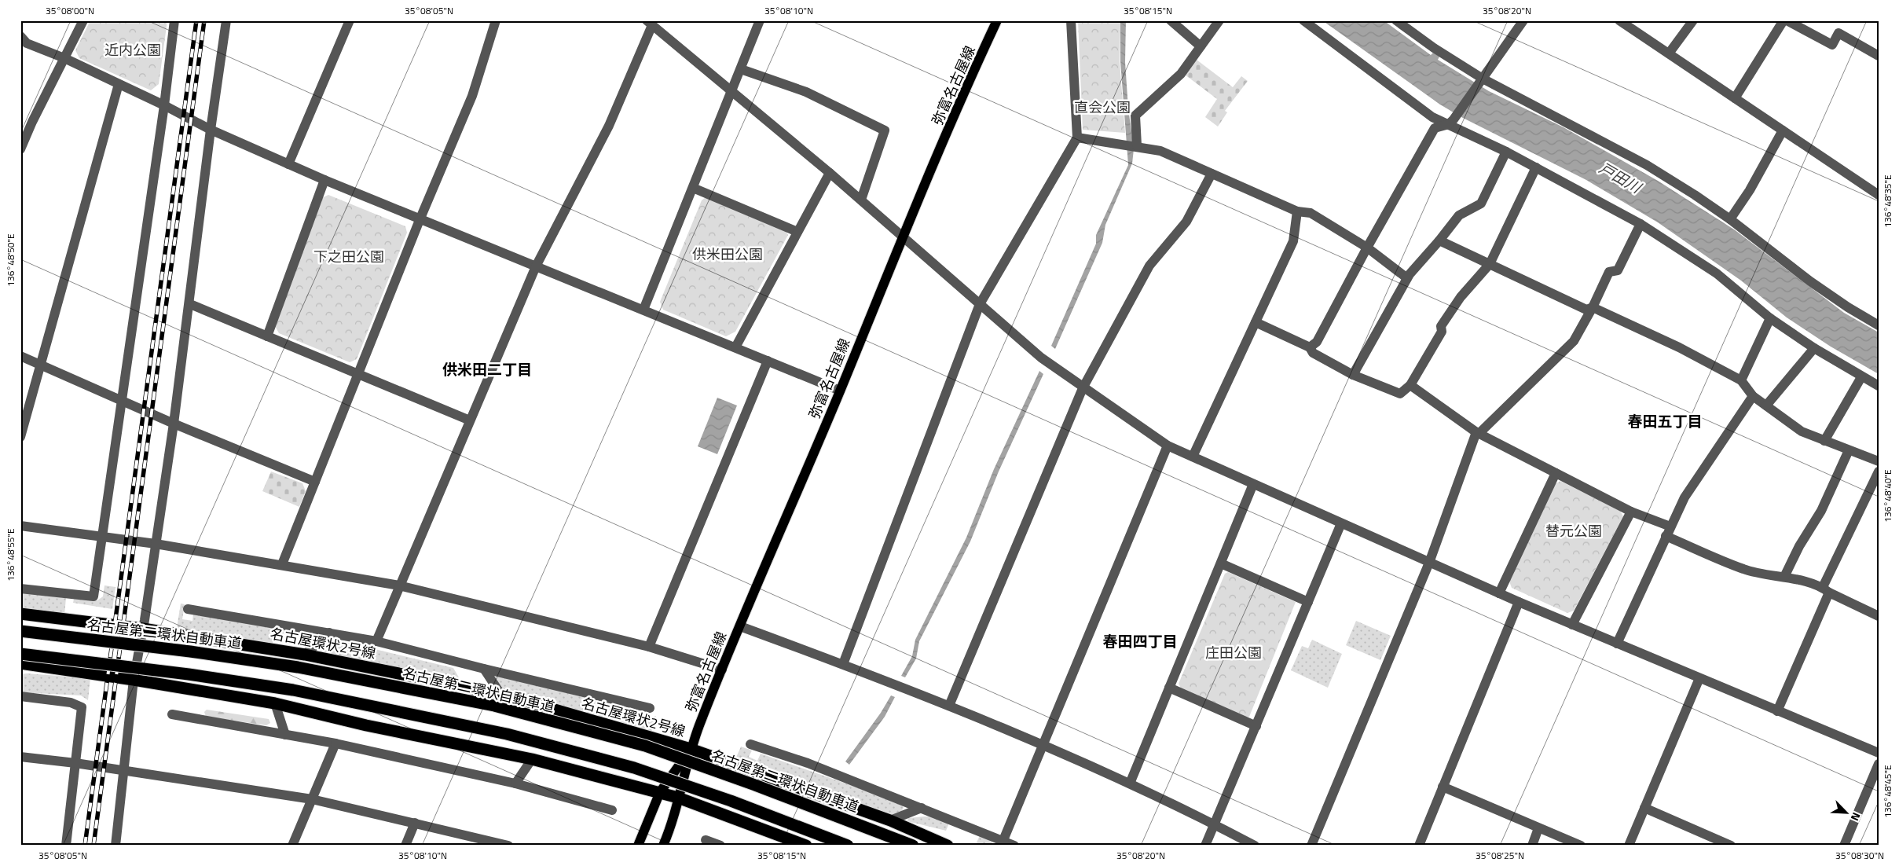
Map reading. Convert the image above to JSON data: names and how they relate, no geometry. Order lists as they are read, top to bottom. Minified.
{"streets":{"highway":["名古屋第二環状自動車道","名古屋環状2号線"],"main road":["弥富名古屋線"]},"crossings":[["弥富名古屋線","名古屋環状2号線"]],"districts":["供米田二丁目","春田五丁目","春田四丁目"],"water":["戸田川"],"parks":["近内公園","直会公園","供米田公園","下之田公園","替元公園","庄田公園"],"north":"bottom right","coordinates":["35°08'00\"N","35°08'05\"N","35°08'10\"N","35°08'15\"N","35°08'20\"N","136°48'35\"E","136°48'50\"E","136°48'40\"E","136°48'55\"E","136°48'45\"E","35°08'25\"N","35°08'30\"N"]}
